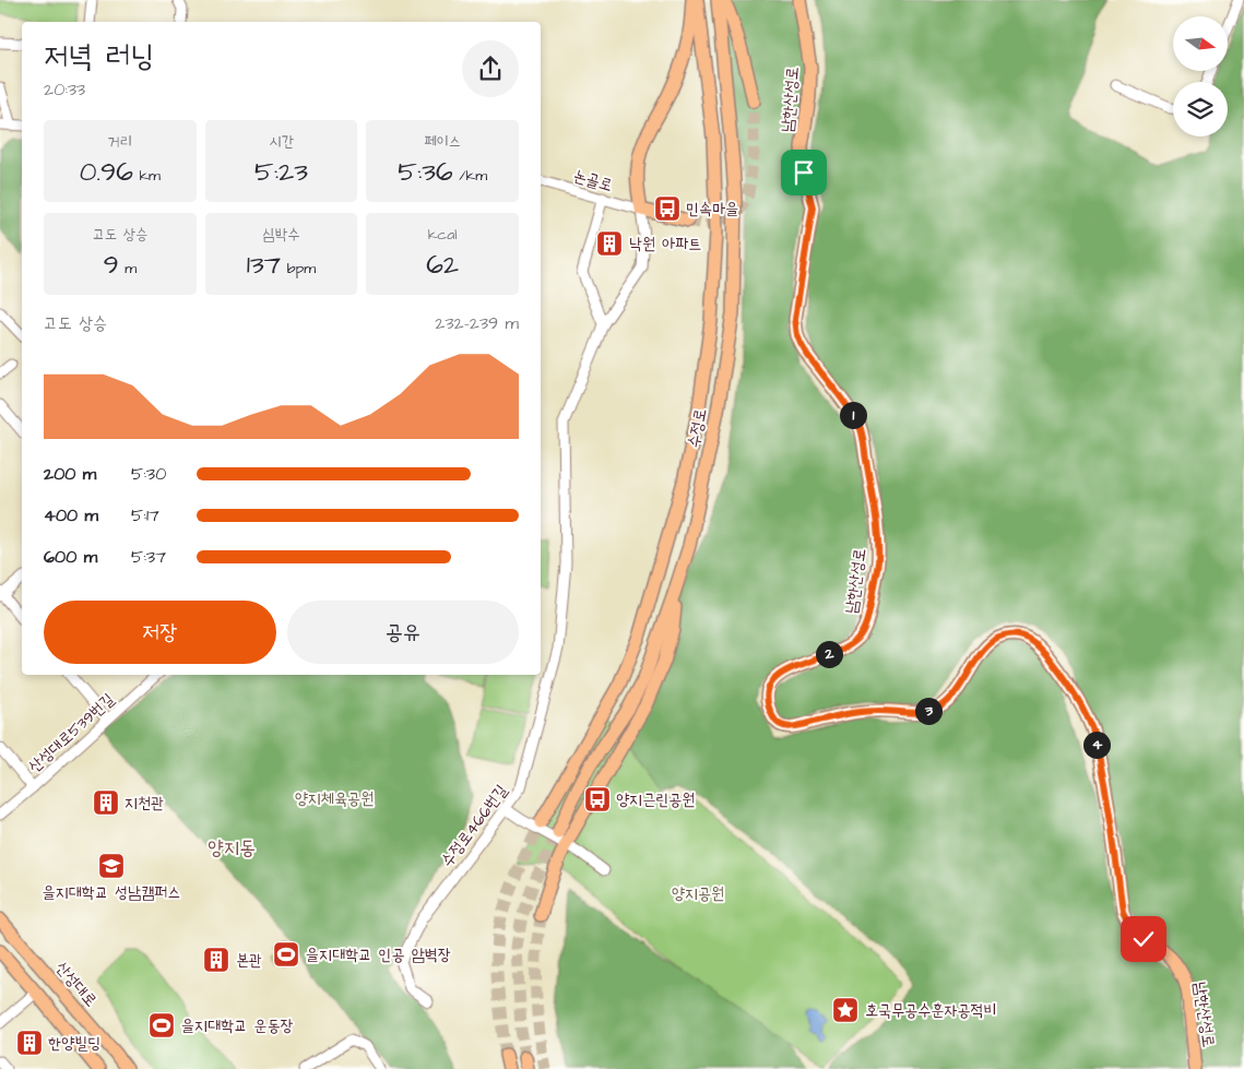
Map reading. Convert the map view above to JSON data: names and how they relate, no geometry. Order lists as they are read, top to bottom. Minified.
{"streets":{"main road":["남한산성로","수정로","산성대로"],"street":["논골로","산성대로539번길","수정로466번길"]},"crossings":[["논골로","수정로466번길"]],"districts":["양지동"],"parks":["양지체육공원","양지공원"],"places":{"bus stop":["민속마을","양지근린공원"],"building":["낙원 아파트","지천관","본관","한양빌딩"],"school or university":["을지대학교 성남캠퍼스"],"sports":["을지대학교 인공 암벽장","을지대학교 운동장"],"place":["호국무공수훈자공적비"]},"north":"right","page":{"heading":["저녁 러닝","20:33"],"stats":[["거리","0.96 km"],["시간","5:23"],["페이스","5:36 /km"],["고도 상승","9 m"],["심박수","137 bpm"],["kcal","62"]],"chart":["고도 상승","232–239 m"],"pins":["1","2","3","4"],"list":[{"name":"200 m","note":"5:30"},{"name":"400 m","note":"5:17"},{"name":"600 m","note":"5:37"}],"buttons":["저장","공유"]}}
